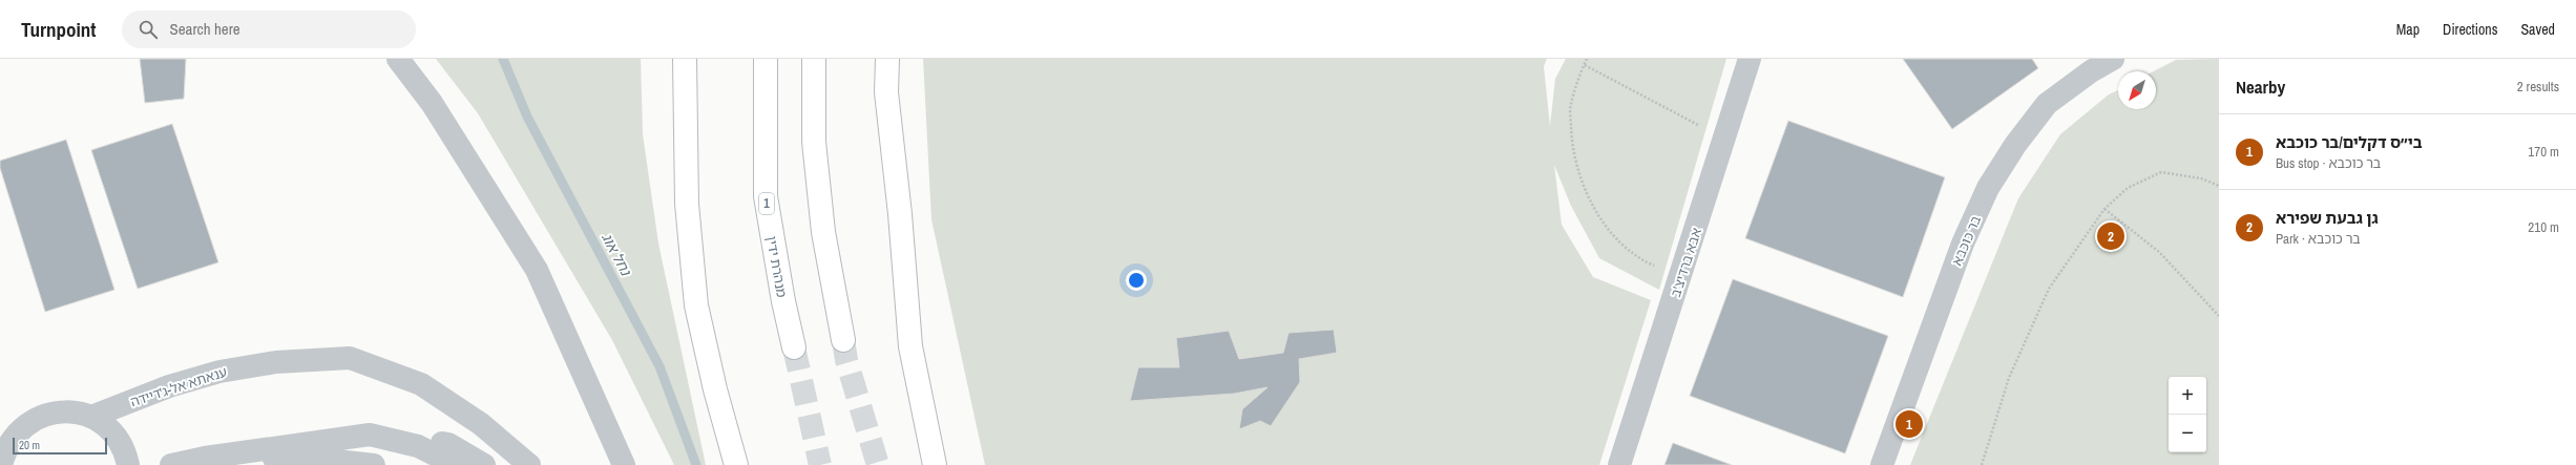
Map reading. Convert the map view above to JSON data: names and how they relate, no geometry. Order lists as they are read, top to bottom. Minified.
{"streets":{"highway":["1","מנהרת ידין"],"street":["בר כוכבא","אבא ברדיצ'ב","ענאתא אל-ג'דיידה"]},"water":["נחל אוג"],"scale_bar":"20 m","north":"bottom left","page":{"header":"Turnpoint","search":"Search here","nav":["Map","Directions","Saved"],"heading":["Nearby","2 results"],"list":[{"mark":"1","name":"בי״ס דקלים/בר כוכבא","note":"Bus stop · בר כוכבא","value":"170 m"},{"mark":"2","name":"גן גבעת שפירא","note":"Park · בר כוכבא","value":"210 m"}],"pins":["2","1"],"map_buttons":["+","−"],"scale":"20 m"}}
